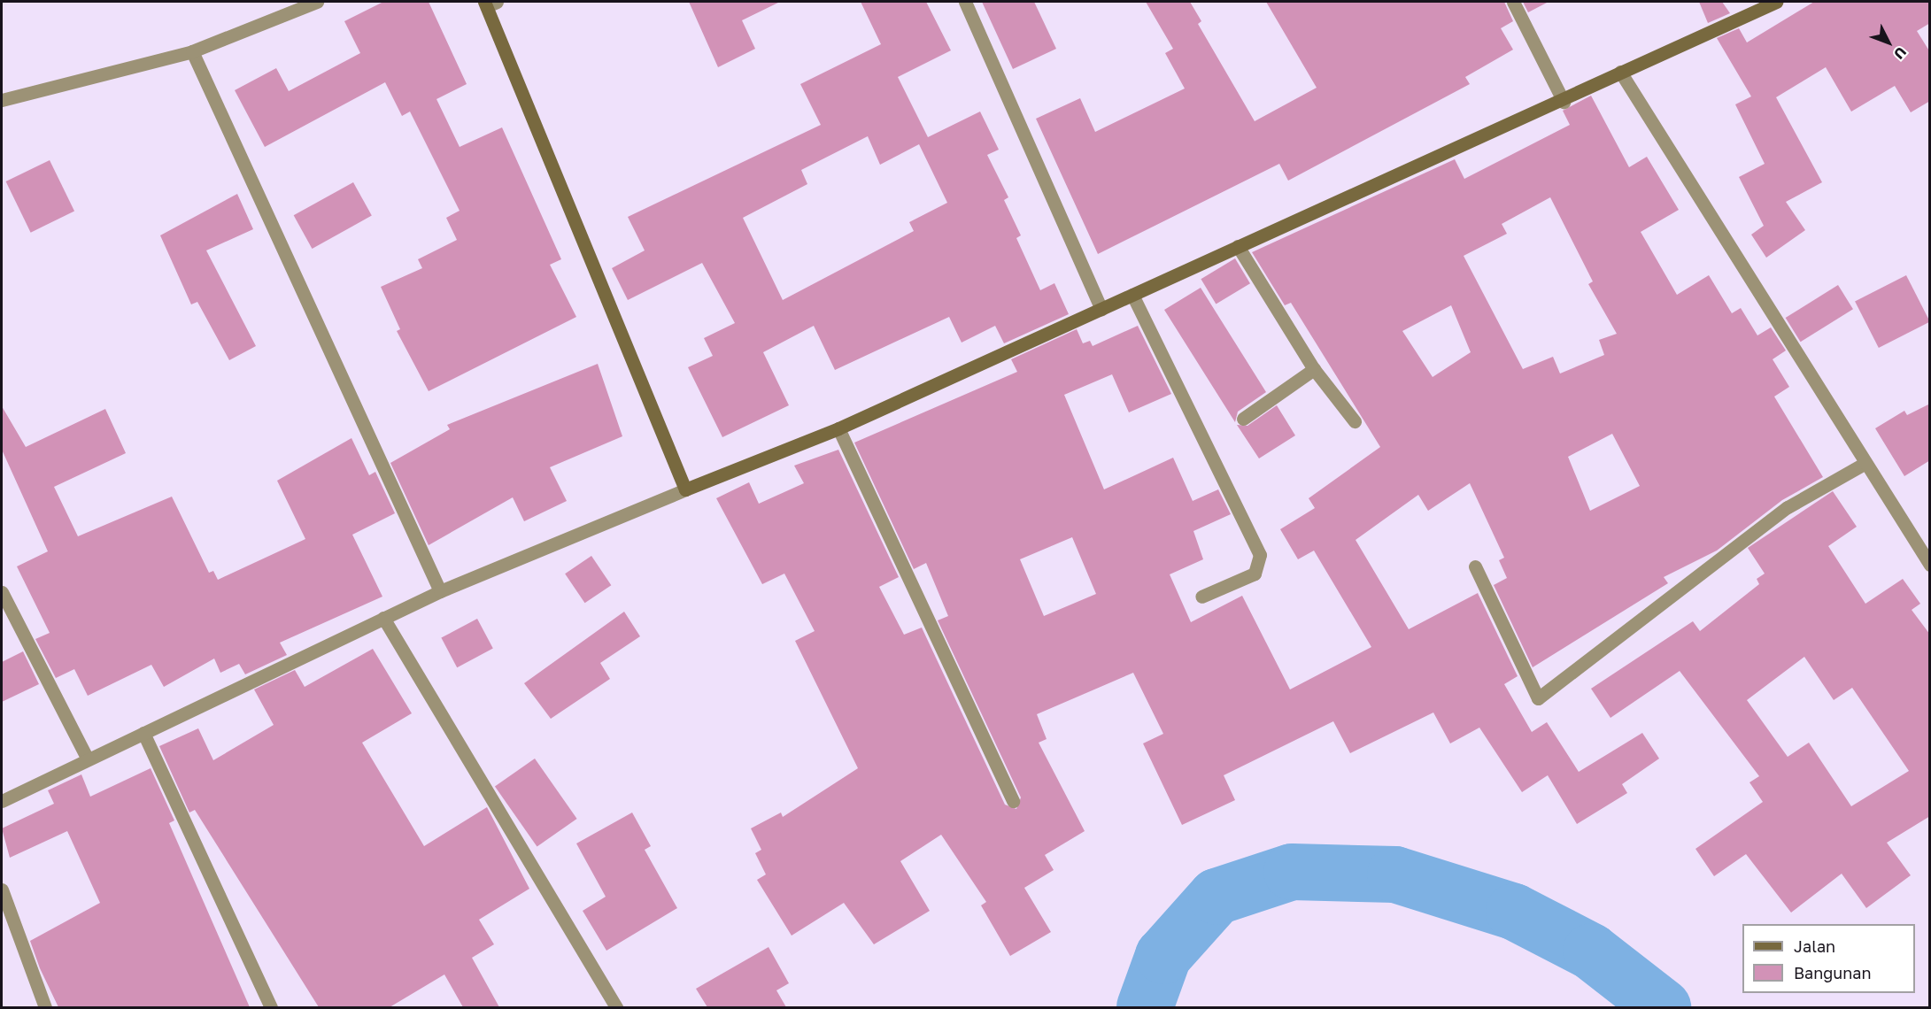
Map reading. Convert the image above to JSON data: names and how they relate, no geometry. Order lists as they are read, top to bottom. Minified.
{"legend":["Jalan","Bangunan"],"north":"bottom right"}
